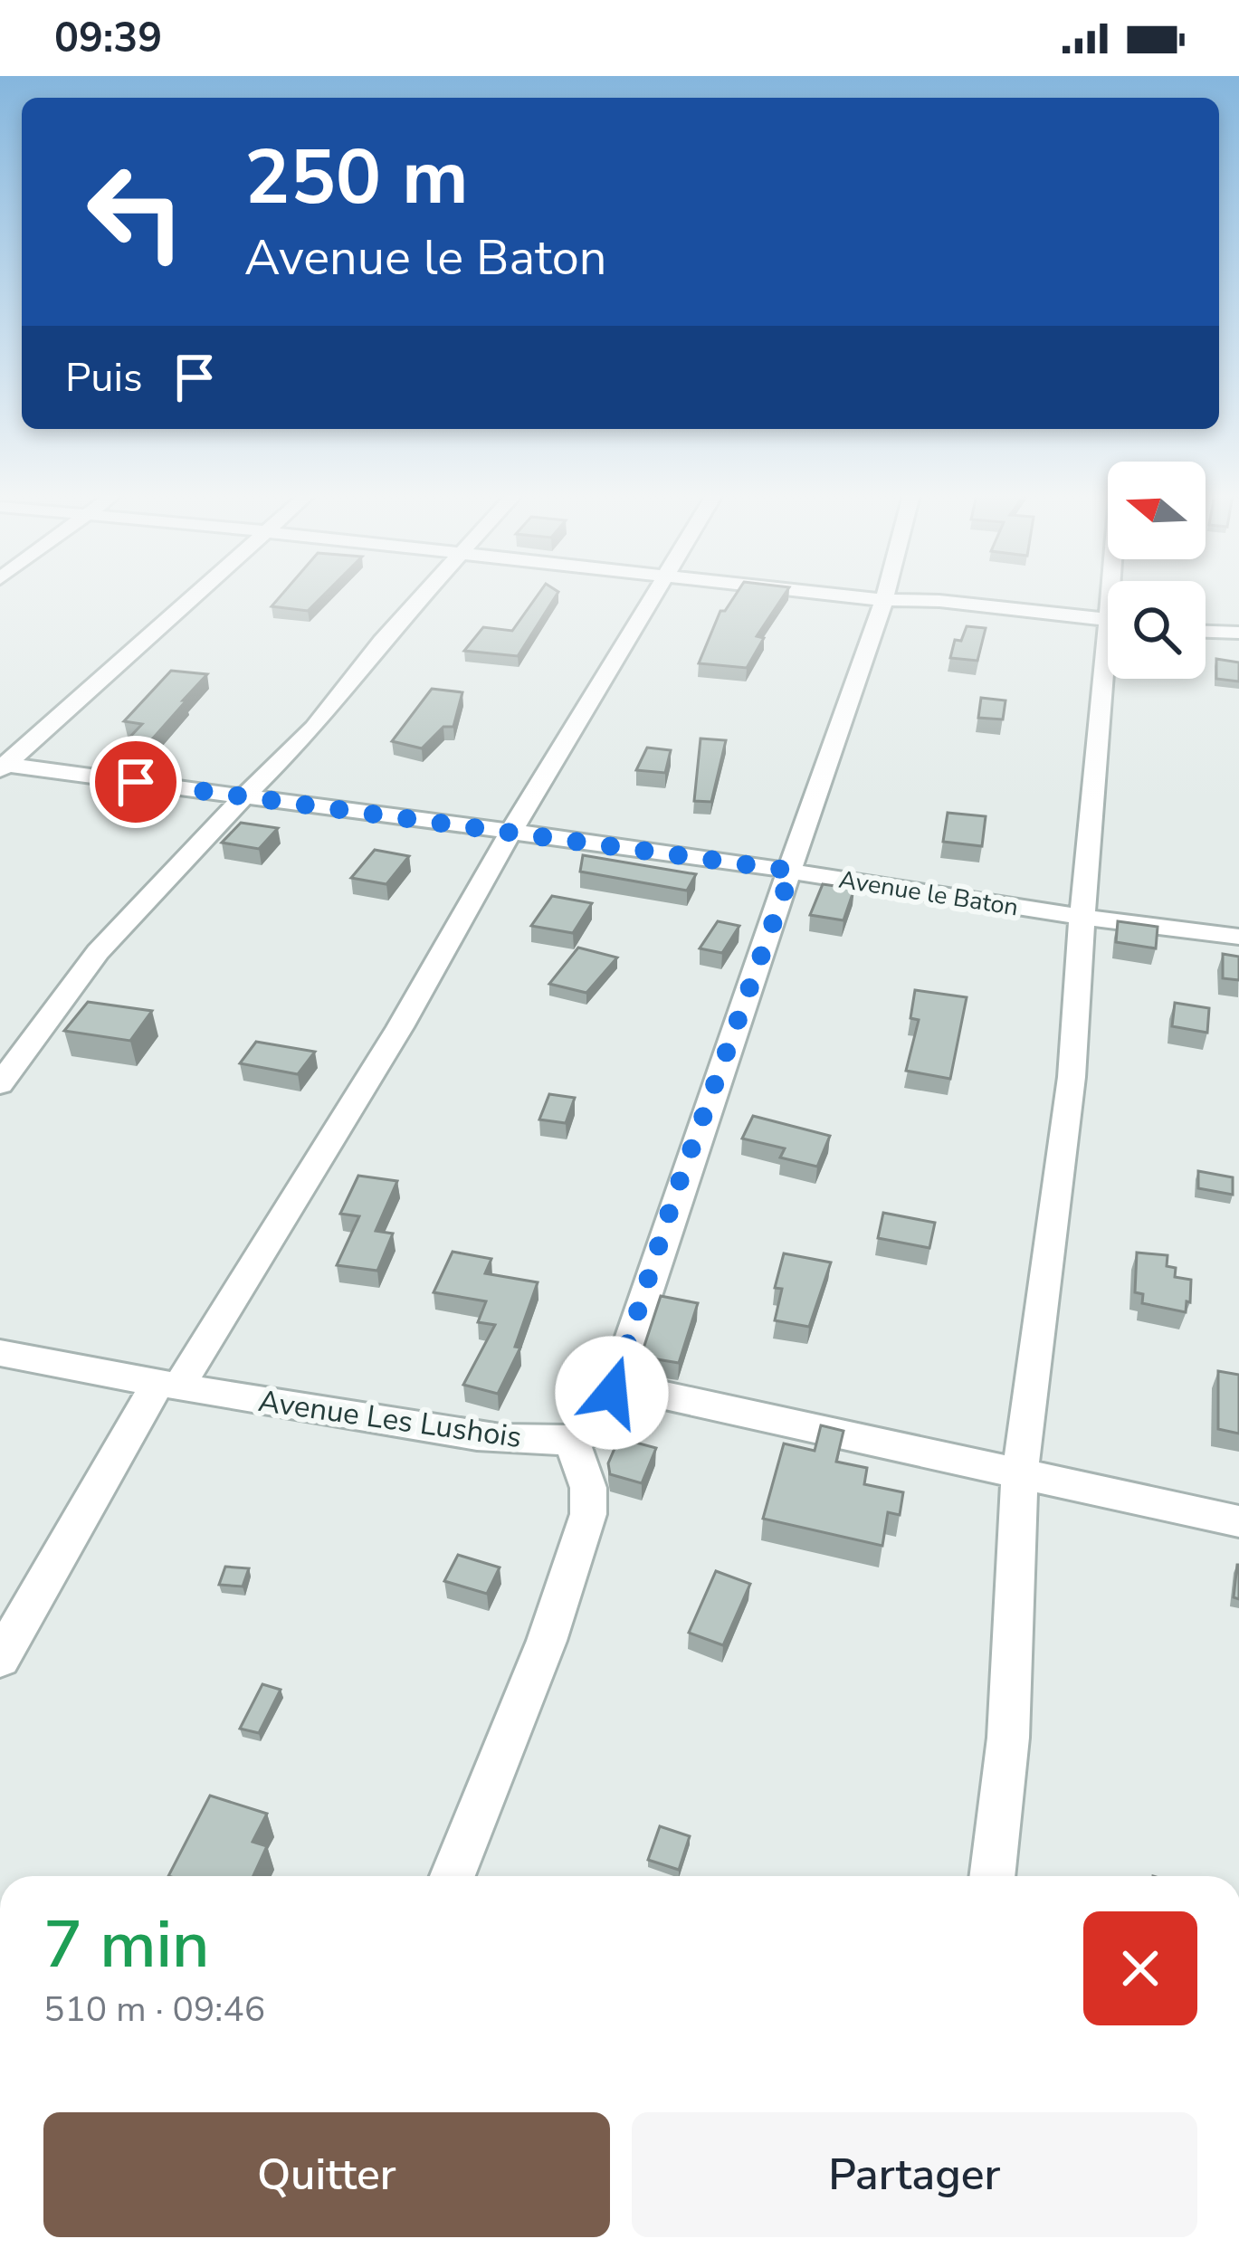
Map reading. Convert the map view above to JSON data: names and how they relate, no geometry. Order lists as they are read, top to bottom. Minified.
{"streets":{"street":["Avenue le Baton","Avenue Les Lushois"]},"north":"left","page":{"status":"09:39","turn":["250 m","Avenue le Baton"],"then":"Puis","heading":["7 min","510 m · 09:46"],"buttons":["Quitter","Partager"]}}
